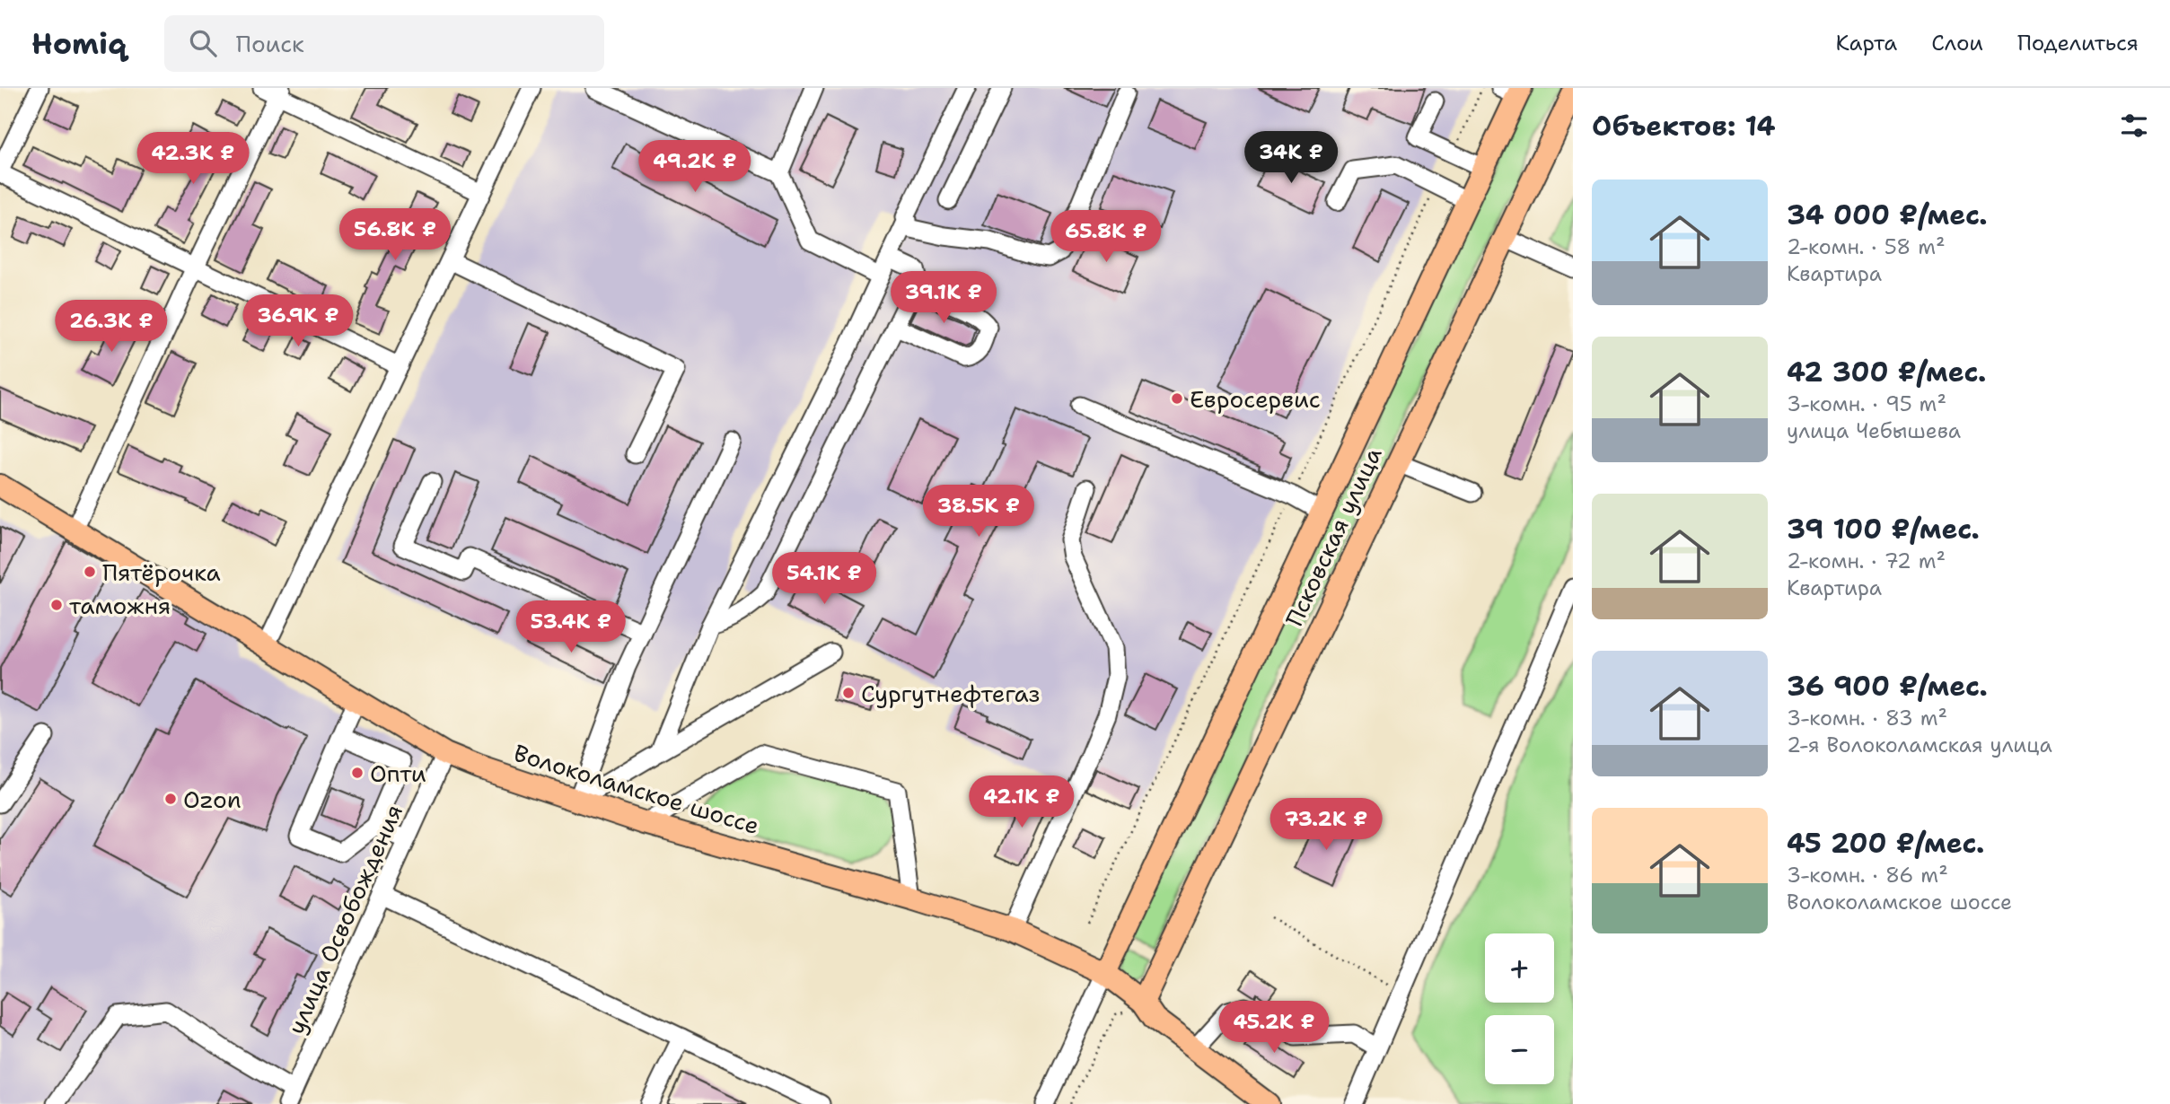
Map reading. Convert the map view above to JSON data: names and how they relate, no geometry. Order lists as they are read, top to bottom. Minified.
{"streets":{"main road":["Псковская улица","Волоколамское шоссе"],"street":["улица Освобождения"]},"crossings":[["Псковская улица","Волоколамское шоссе"],["Волоколамское шоссе","улица Освобождения"]],"places":["Евросервис","Пятёрочка","таможня","Сургутнефтегаз","Опти","Ozon"],"page":{"header":"Homiq","search":"Поиск","nav":["Карта","Слои","Поделиться"],"heading":"Объектов: 14","price":["34K ₽","42.3K ₽","49.2K ₽","56.8K ₽","65.8K ₽","39.1K ₽","36.9K ₽","26.3K ₽","38.5K ₽","54.1K ₽","53.4K ₽","42.1K ₽","73.2K ₽","45.2K ₽"],"list":[{"name":"34 000 ₽/мес.","note":"2-комн. · 58 m² · Квартира"},{"name":"42 300 ₽/мес.","note":"3-комн. · 95 m² · улица Чебышева"},{"name":"39 100 ₽/мес.","note":"2-комн. · 72 m² · Квартира"},{"name":"36 900 ₽/мес.","note":"3-комн. · 83 m² · 2-я Волоколамская улица"},{"name":"45 200 ₽/мес.","note":"3-комн. · 86 m² · Волоколамское шоссе"}],"map_buttons":["+","−"]}}
